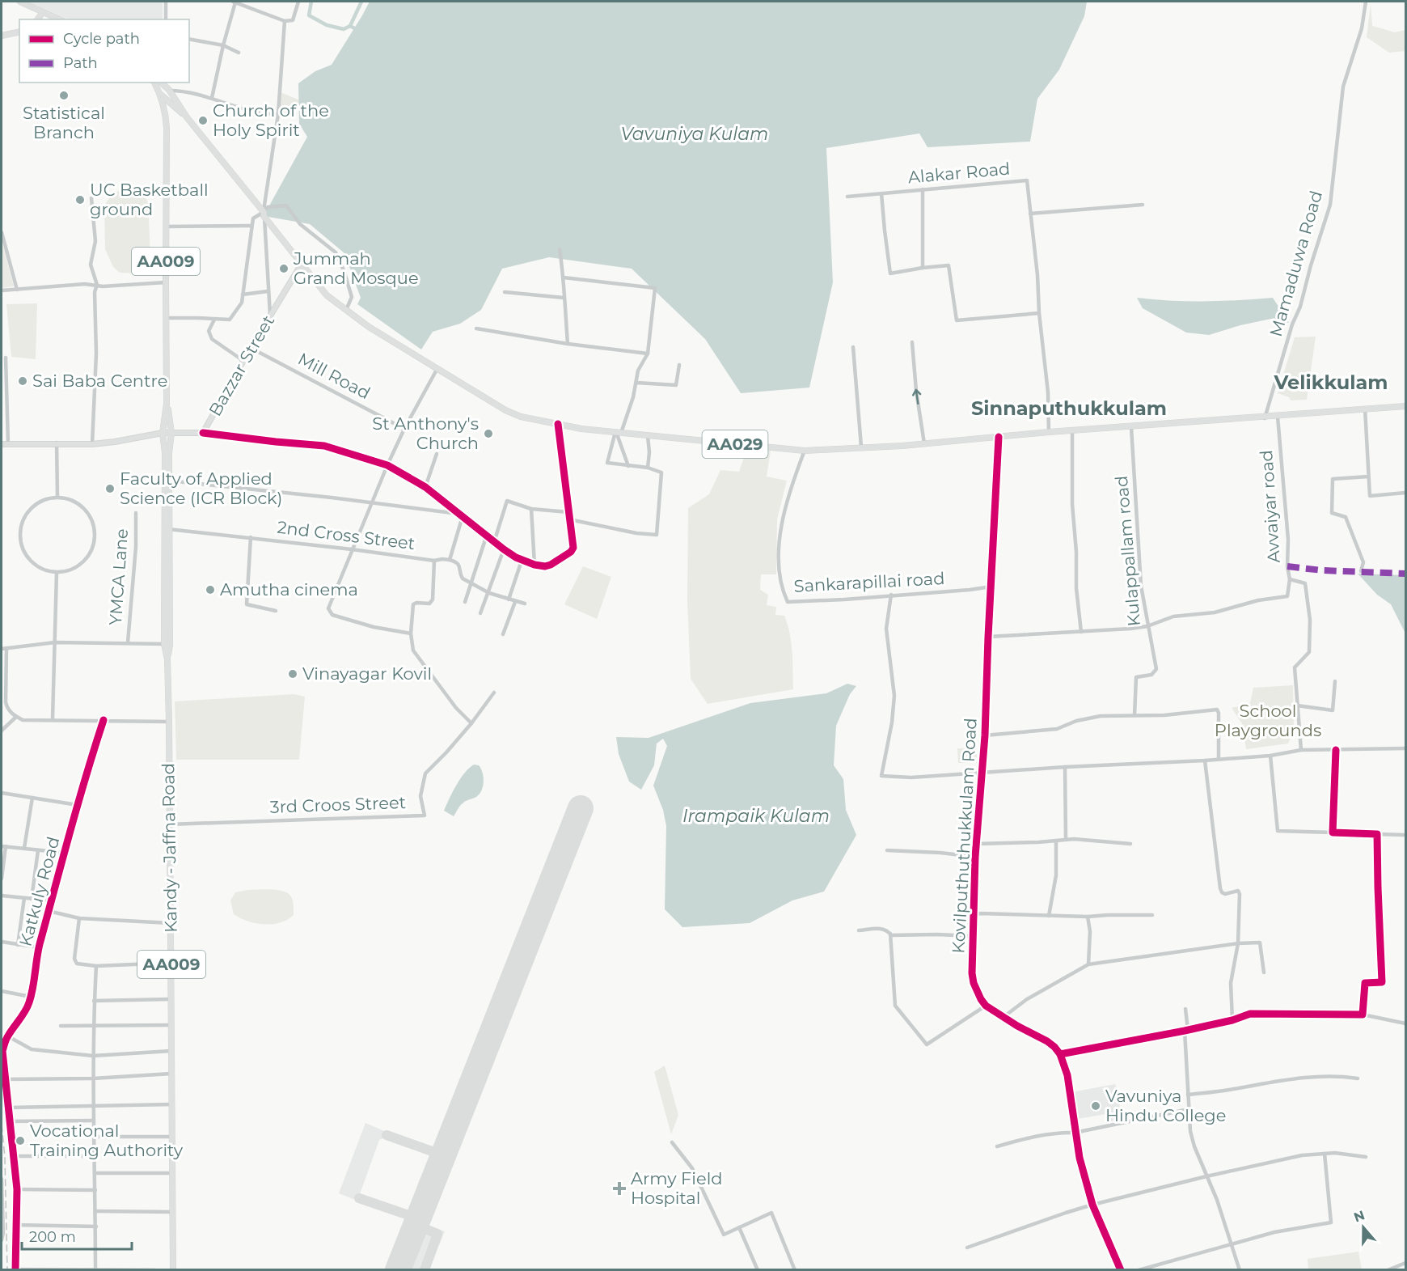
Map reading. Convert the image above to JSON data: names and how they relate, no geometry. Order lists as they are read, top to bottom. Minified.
{"streets":{"highway":["AA009","AA029","Kandy - Jaffna Road"],"main road":["Bazzar Street"],"street":["Alakar Road","Mamaduwa Road","Mill Road","Avvaiyar road","2nd Cross Street","Kulappallam road","YMCA Lane","Sankarapillai road","3rd Croos Street","Kovilputhuthukkulam Road","Katkuly Road"]},"crossings":[["Alakar Road","AA029"],["AA009","AA029"],["AA009","Kandy - Jaffna Road"],["Mamaduwa Road","AA029"],["Bazzar Street","Mill Road"],["Bazzar Street","AA029"],["Bazzar Street","Kandy - Jaffna Road"],["AA029","Avvaiyar road"],["AA029","Kulappallam road"],["AA029","Sankarapillai road"],["AA029","Kovilputhuthukkulam Road"],["AA029","Kandy - Jaffna Road"],["2nd Cross Street","Kandy - Jaffna Road"],["Sankarapillai road","Kovilputhuthukkulam Road"],["3rd Croos Street","Kandy - Jaffna Road"]],"districts":["Velikkulam","Sinnaputhukkulam"],"water":["Vavuniya Kulam","Irampaik Kulam"],"parks":["School Playgrounds"],"places":{"other":["Statistical Branch","Church of the Holy Spirit","UC Basketball ground","Jummah Grand Mosque","Sai Baba Centre","St Anthony's Church","Faculty of Applied Science (ICR Block)","Amutha cinema","Vinayagar Kovil","Vavuniya Hindu College","Vocational Training Authority"],"health":["Army Field Hospital"]},"legend":["Cycle path","Path"],"scale_bar":"200 m","north":"top"}
